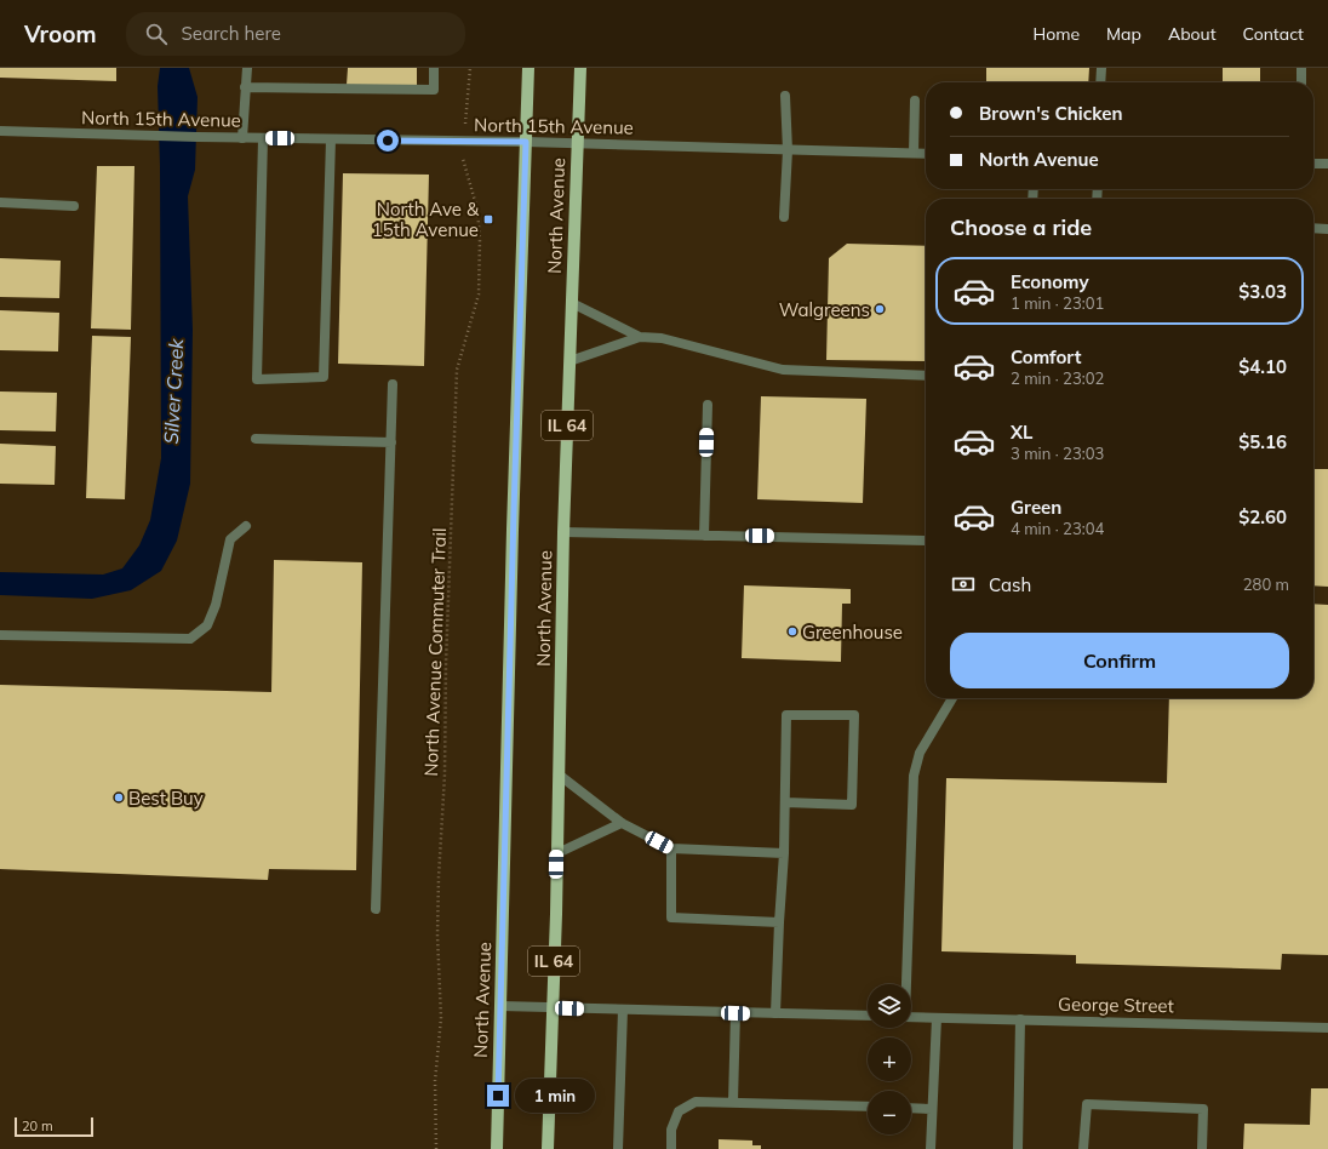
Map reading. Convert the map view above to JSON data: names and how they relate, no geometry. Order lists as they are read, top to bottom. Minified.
{"streets":{"main road":["North Avenue","IL 64"],"street":["North 15th Avenue","George Street"],"path":["North Avenue Commuter Trail"]},"crossings":[["North 15th Avenue","North Avenue"]],"water":["Silver Creek"],"places":{"transit":["North Ave & 15th Avenue"],"other":["Walgreens","Greenhouse","Best Buy"]},"scale_bar":"20 m","page":{"header":"Vroom","search":"Search here","nav":["Home","Map","About","Contact"],"banner":["Brown's Chicken","North Avenue"],"heading":"Choose a ride","list":[{"name":"Economy","note":"1 min · 23:01","value":"$3.03"},{"name":"Comfort","note":"2 min · 23:02","value":"$4.10"},{"name":"XL","note":"3 min · 23:03","value":"$5.16"},{"name":"Green","note":"4 min · 23:04","value":"$2.60"}],"pay":["Cash","280 m"],"buttons":"Confirm","map_buttons":["+","−"],"bubble":"1 min","scale":"20 m"}}
